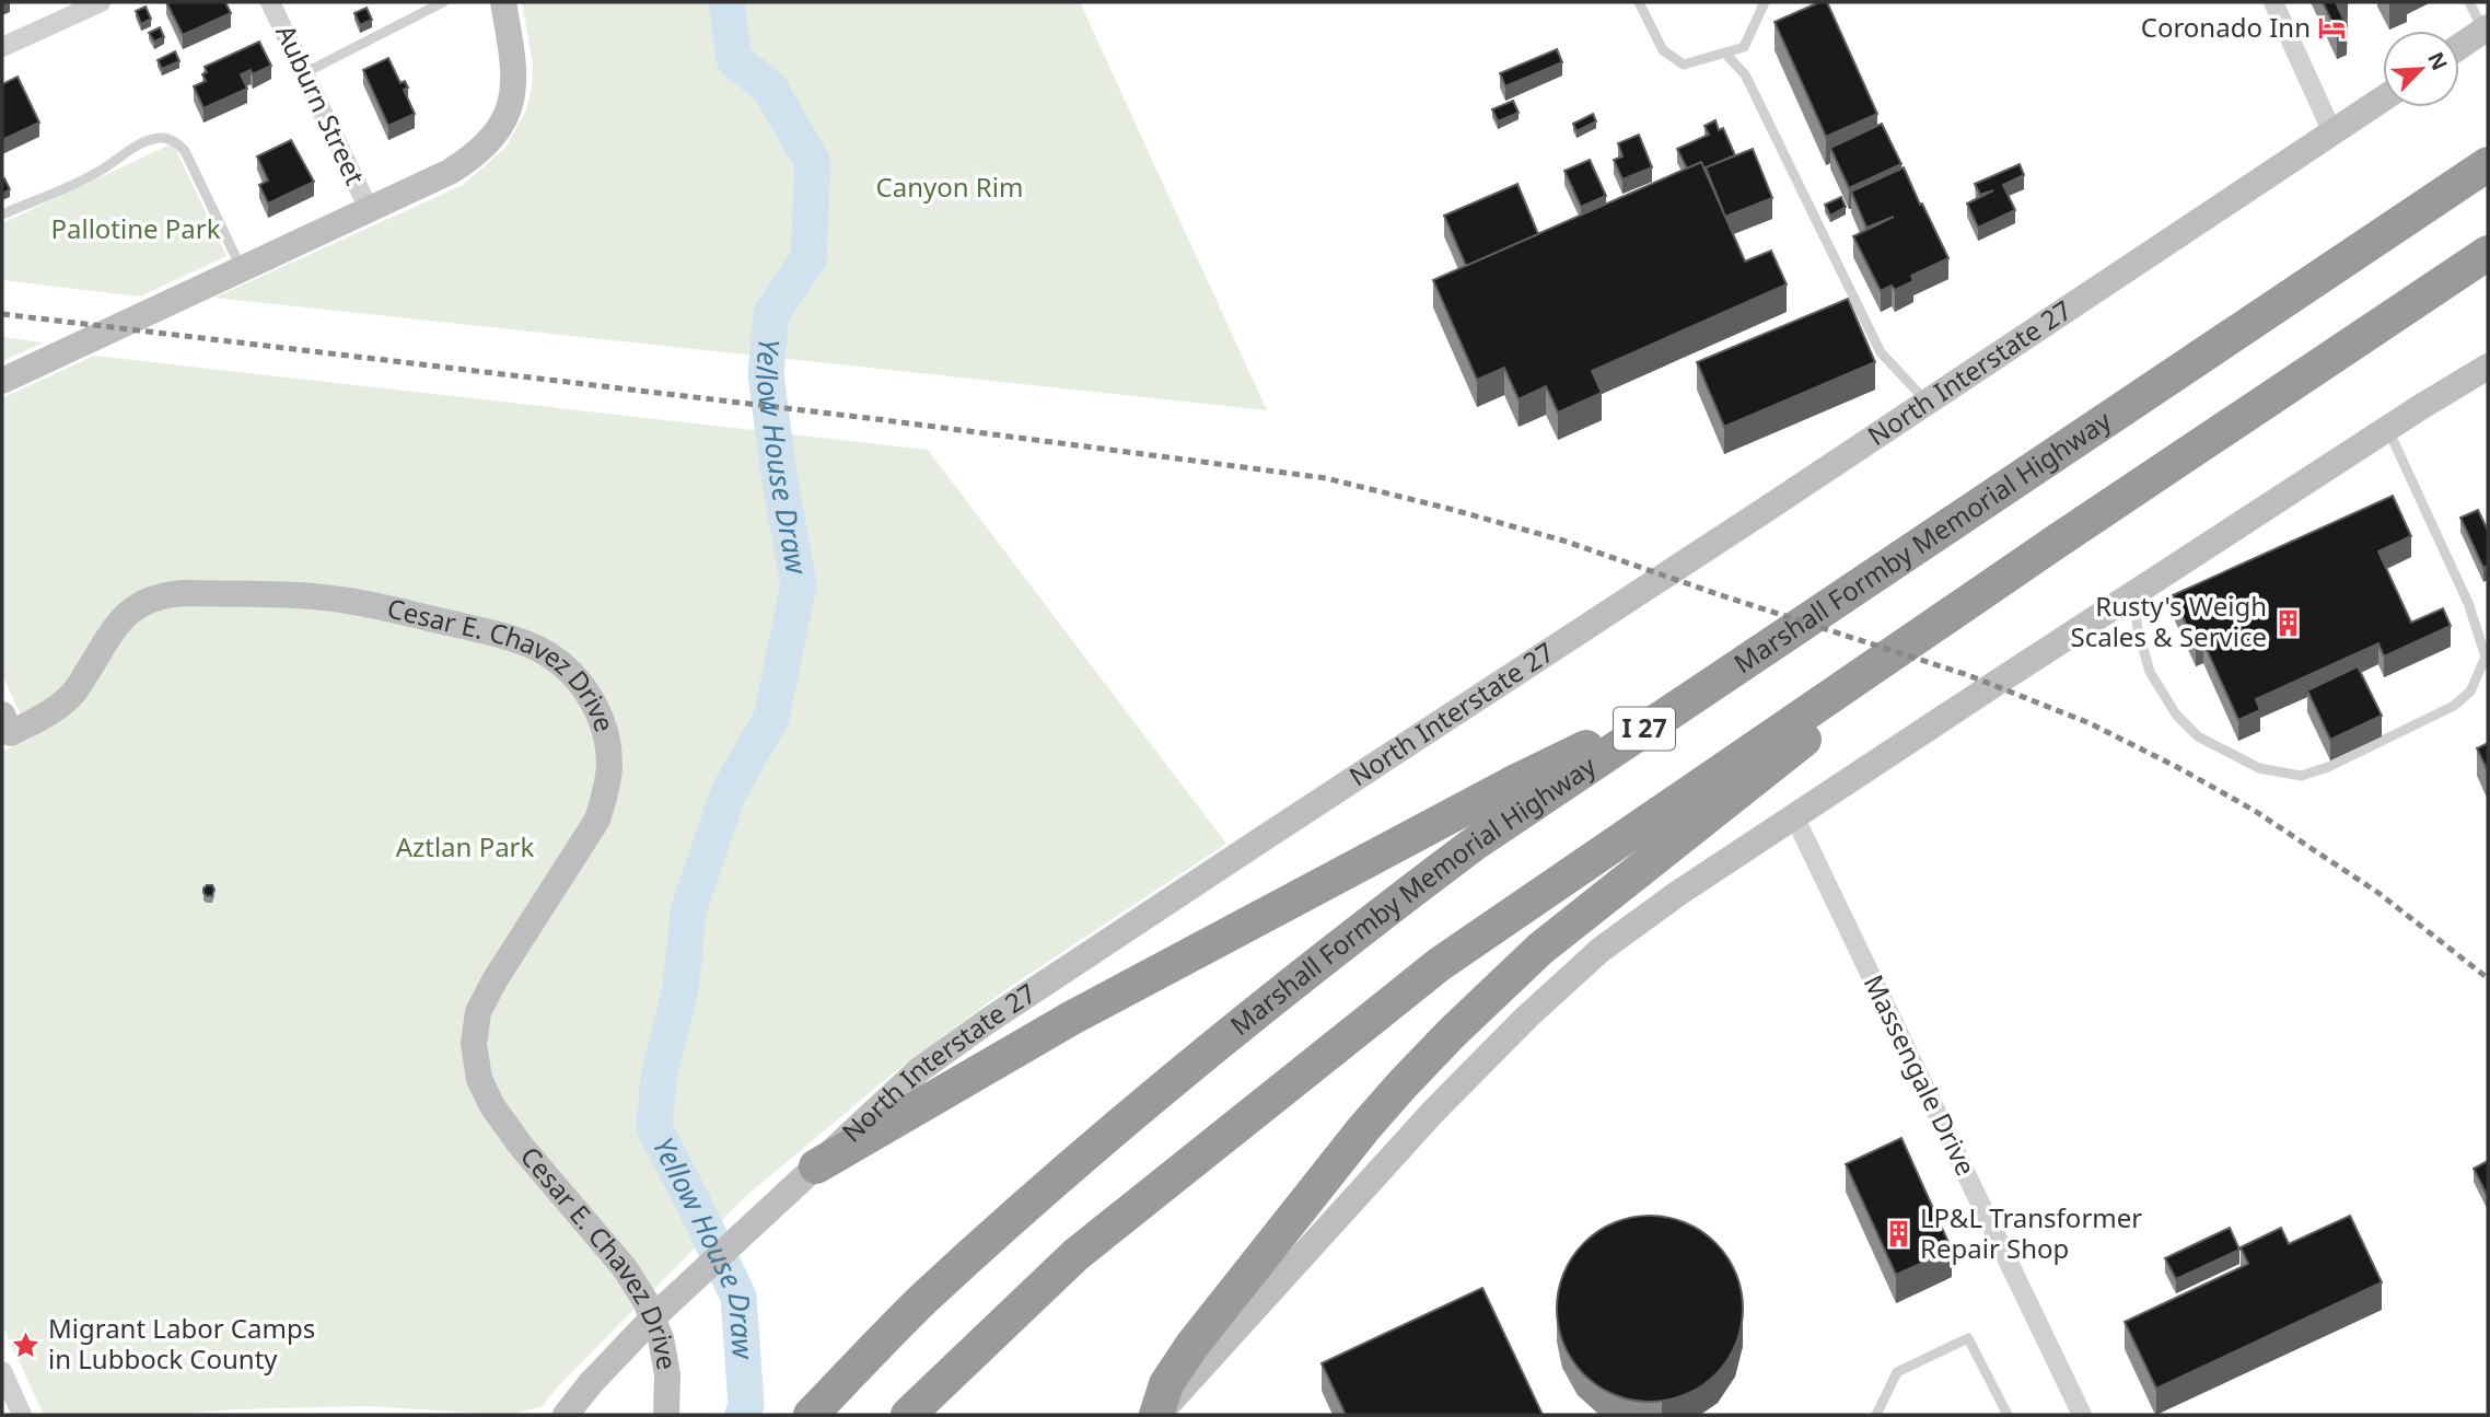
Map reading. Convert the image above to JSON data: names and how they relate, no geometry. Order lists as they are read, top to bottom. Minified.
{"streets":{"highway":["Marshall Formby Memorial Highway","I 27"],"main road":["North Interstate 27","Cesar E. Chavez Drive"],"street":["Auburn Street","Massengale Drive"]},"water":["Yellow House Draw"],"parks":["Canyon Rim","Pallotine Park","Aztlan Park"],"places":{"hotel":["Coronado Inn"],"building":["Rusty's Weigh Scales & Service","LP&L Transformer Repair Shop"],"place":["Migrant Labor Camps in Lubbock County"]},"north":"top right"}
